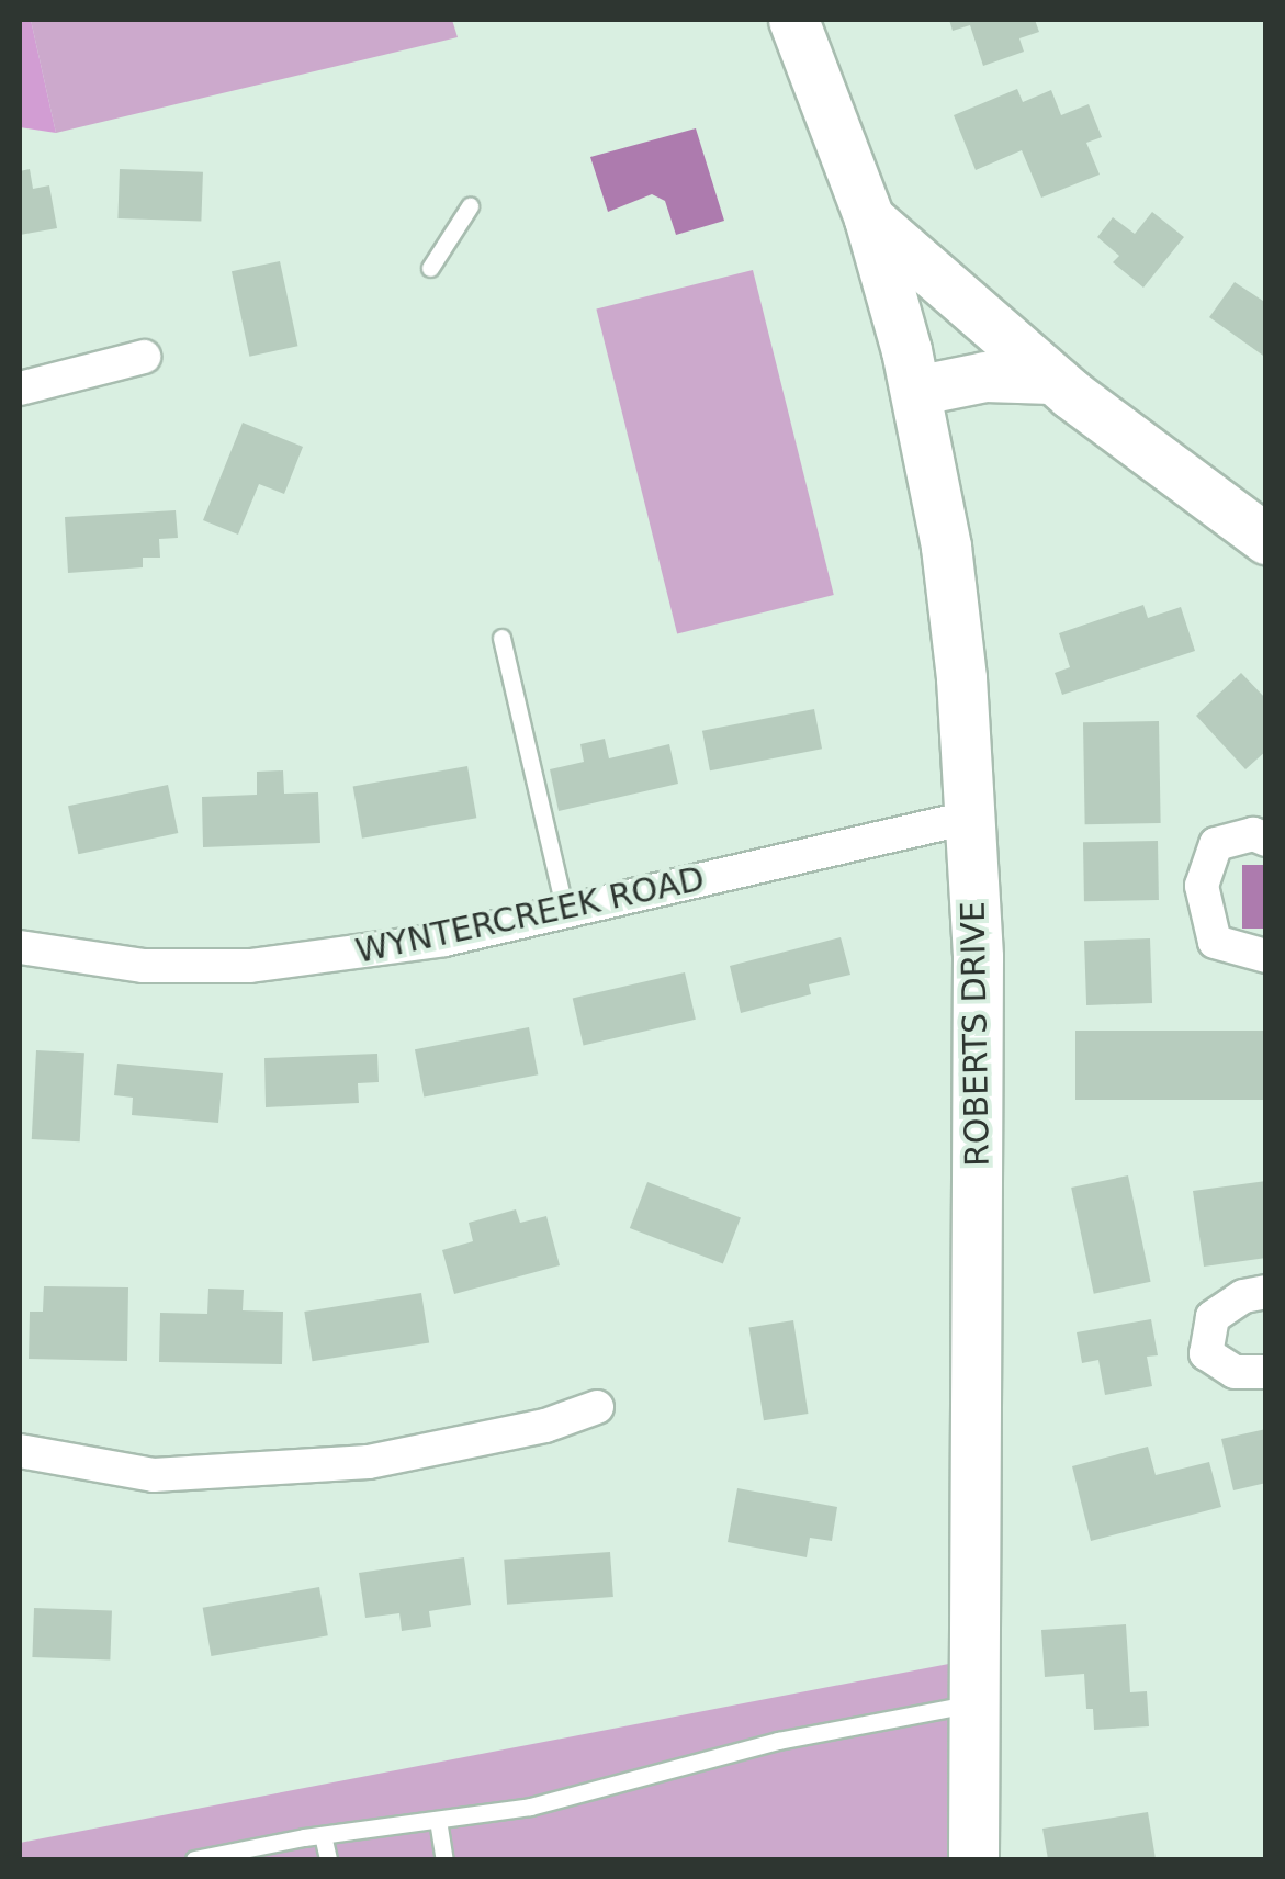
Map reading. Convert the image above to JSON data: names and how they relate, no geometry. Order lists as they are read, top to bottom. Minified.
{"streets":{"street":["WYNTERCREEK ROAD","ROBERTS DRIVE"]},"crossings":[["WYNTERCREEK ROAD","ROBERTS DRIVE"]]}
